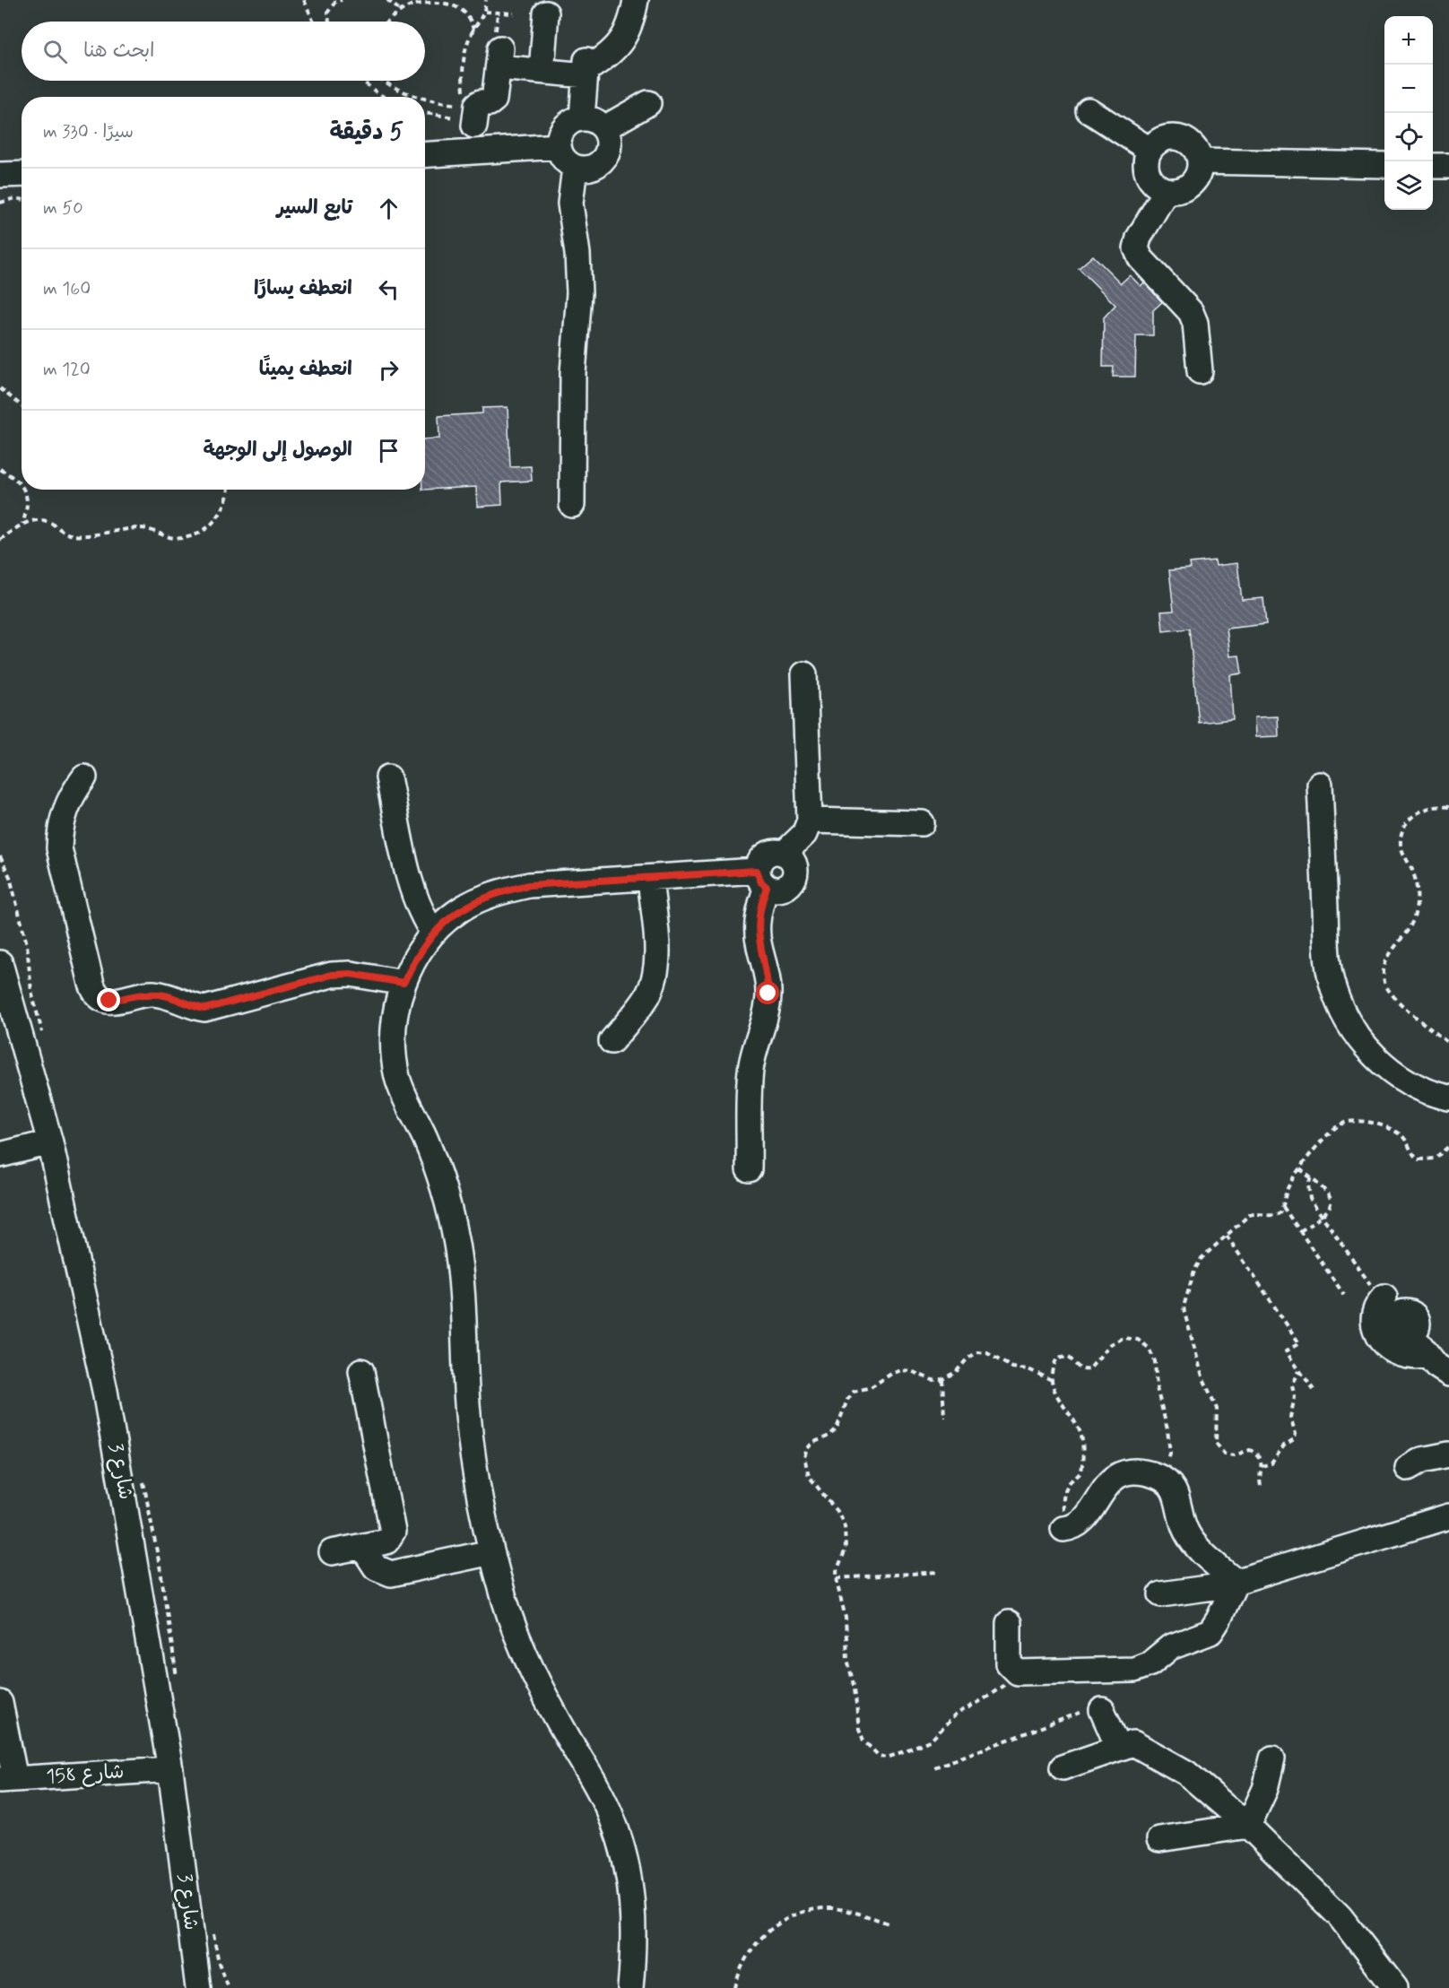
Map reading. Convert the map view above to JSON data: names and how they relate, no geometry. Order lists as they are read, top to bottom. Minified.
{"streets":{"street":["شارع 3","شارع 158"]},"crossings":[["شارع 3","شارع 158"]],"page":{"map_buttons":["+","−"],"search":"ابحث هنا","heading":["5 دقيقة","سيرًا · 330 m"],"list":[["تابع السير","50 m"],["انعطف يسارًا","160 m"],["انعطف يمينًا","120 m"],"الوصول إلى الوجهة"]}}
